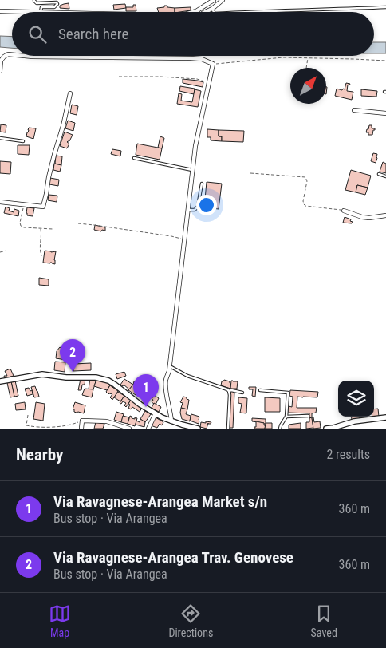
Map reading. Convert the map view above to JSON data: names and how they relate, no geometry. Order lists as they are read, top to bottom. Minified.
{"north":"top right","page":{"search":"Search here","pins":["2","1"],"heading":["Nearby","2 results"],"list":[{"mark":"1","name":"Via Ravagnese-Arangea Market s/n","note":"Bus stop · Via Arangea","value":"360 m"},{"mark":"2","name":"Via Ravagnese-Arangea Trav. Genovese","note":"Bus stop · Via Arangea","value":"360 m"}],"nav":["Map","Directions","Saved"]}}
